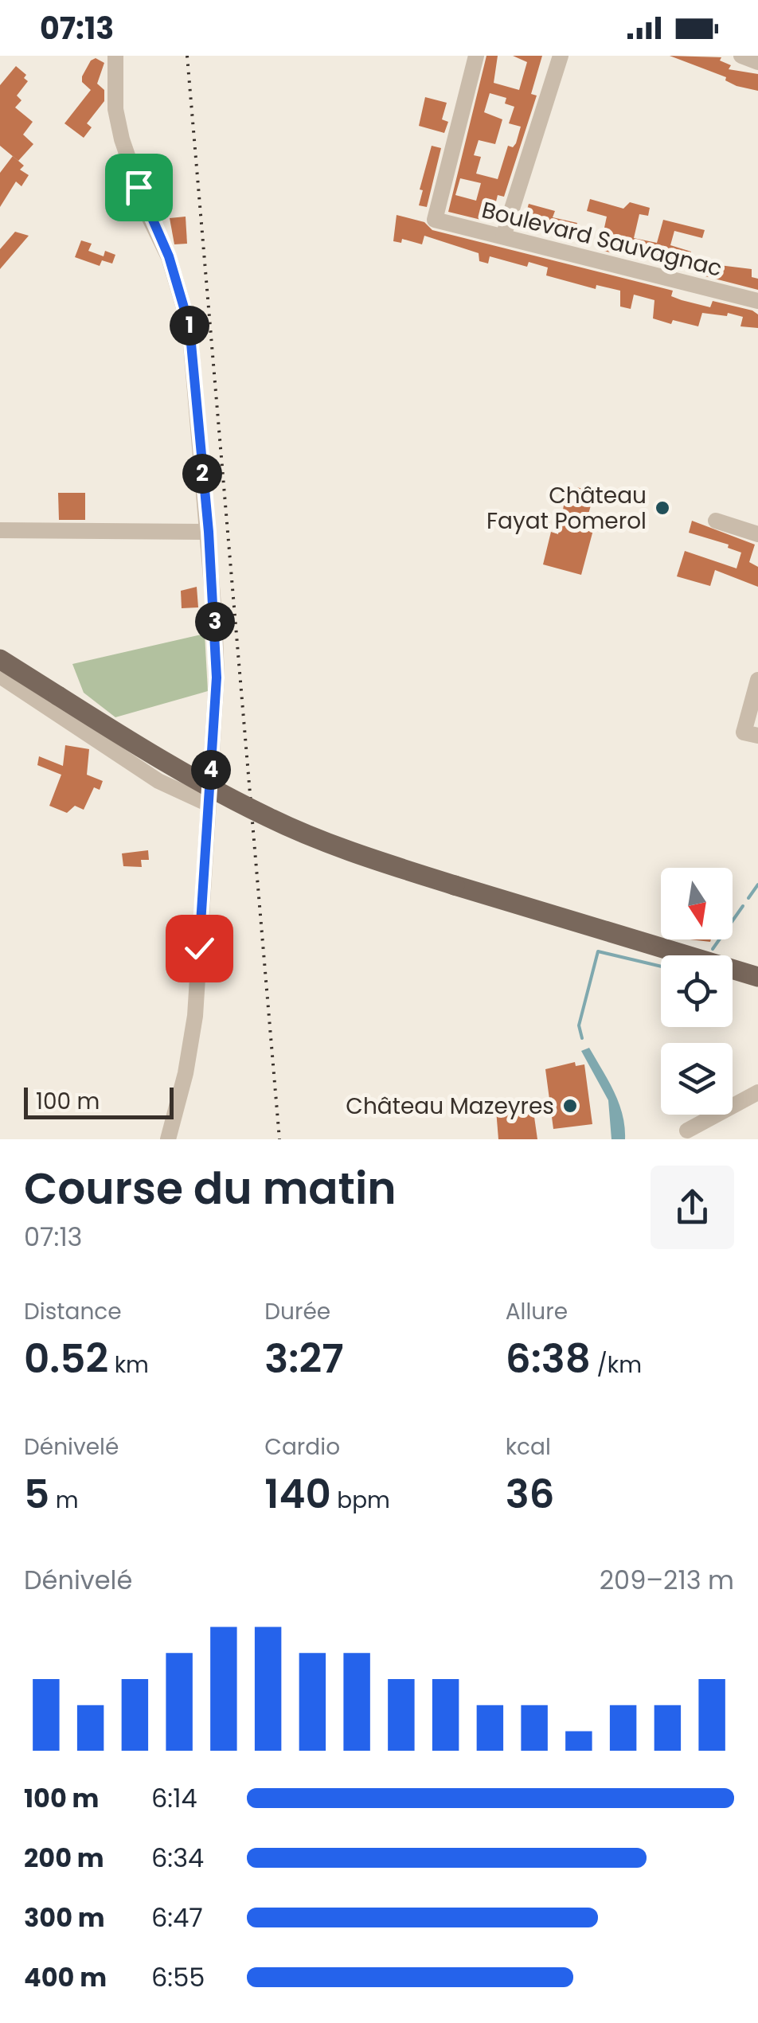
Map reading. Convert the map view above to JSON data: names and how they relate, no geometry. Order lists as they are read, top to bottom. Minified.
{"streets":{"street":["Boulevard Sauvagnac"]},"places":["Château Fayat Pomerol","Château Mazeyres"],"scale_bar":"100 m","north":"bottom","page":{"status":"07:13","pins":["1","2","3","4"],"scale":"100 m","heading":["Course du matin","07:13"],"stats":[["Distance","0.52 km"],["Durée","3:27"],["Allure","6:38 /km"],["Dénivelé","5 m"],["Cardio","140 bpm"],["kcal","36"]],"chart":["Dénivelé","209–213 m"],"list":[{"name":"100 m","note":"6:14"},{"name":"200 m","note":"6:34"},{"name":"300 m","note":"6:47"},{"name":"400 m","note":"6:55"}]}}
